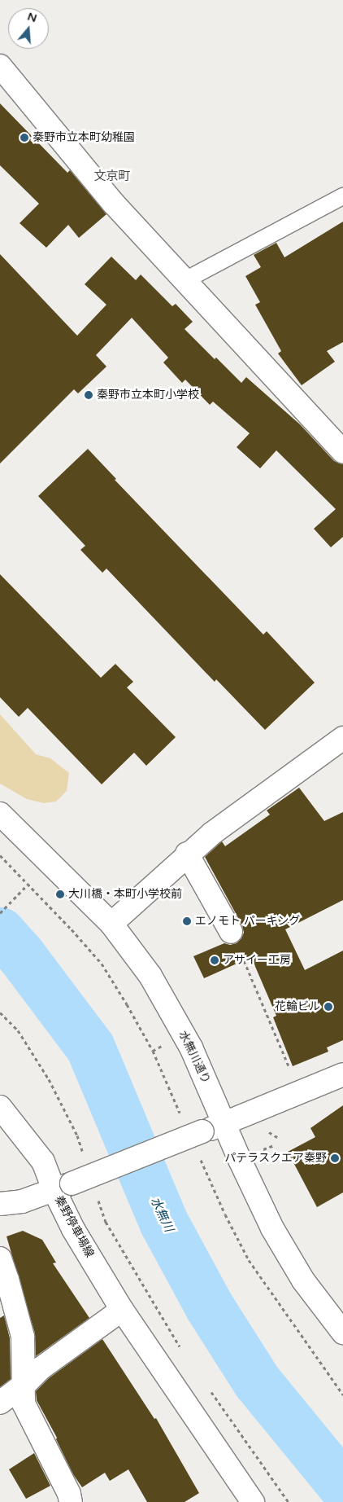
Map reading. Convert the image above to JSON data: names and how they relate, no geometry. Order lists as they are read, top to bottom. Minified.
{"streets":{"street":["水無川通り","秦野停車場線"]},"crossings":[["水無川通り","秦野停車場線"]],"districts":["文京町"],"water":["水無川"],"places":["秦野市立本町幼稚園","秦野市立本町小学校","大川橋・本町小学校前","エノモト パーキング","アサイー工房","花輪ビル","パテラスクエア秦野"],"north":"top"}
